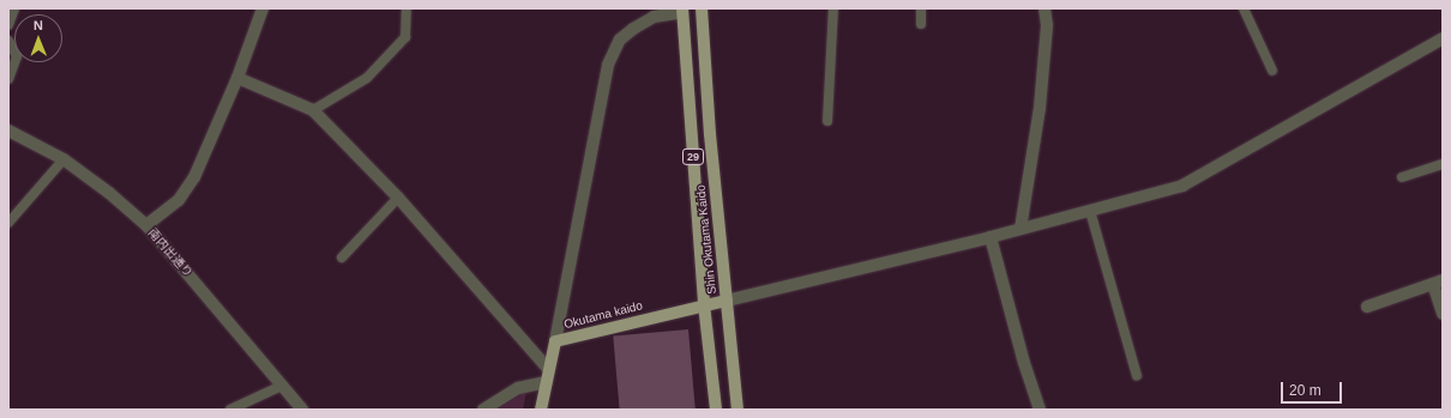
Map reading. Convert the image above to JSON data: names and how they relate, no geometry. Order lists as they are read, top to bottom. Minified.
{"streets":{"main road":["29","Shin Okutama Kaido","Okutama kaido"],"street":["南内出通り"]},"crossings":[["Shin Okutama Kaido","Okutama kaido"]],"scale_bar":"20 m","north":"top"}
